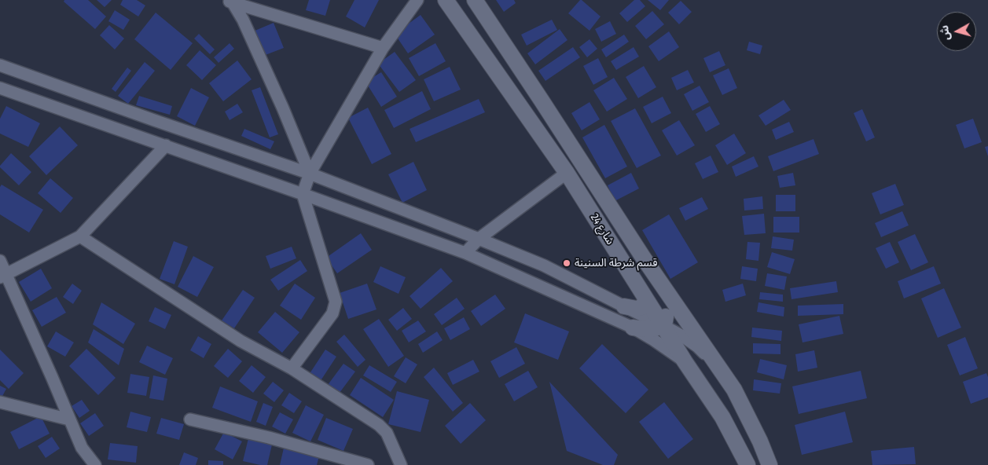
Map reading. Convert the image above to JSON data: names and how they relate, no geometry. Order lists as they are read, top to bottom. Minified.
{"streets":{"street":["شارع 24"]},"places":["قسم شرطة السنينة"],"north":"left"}
